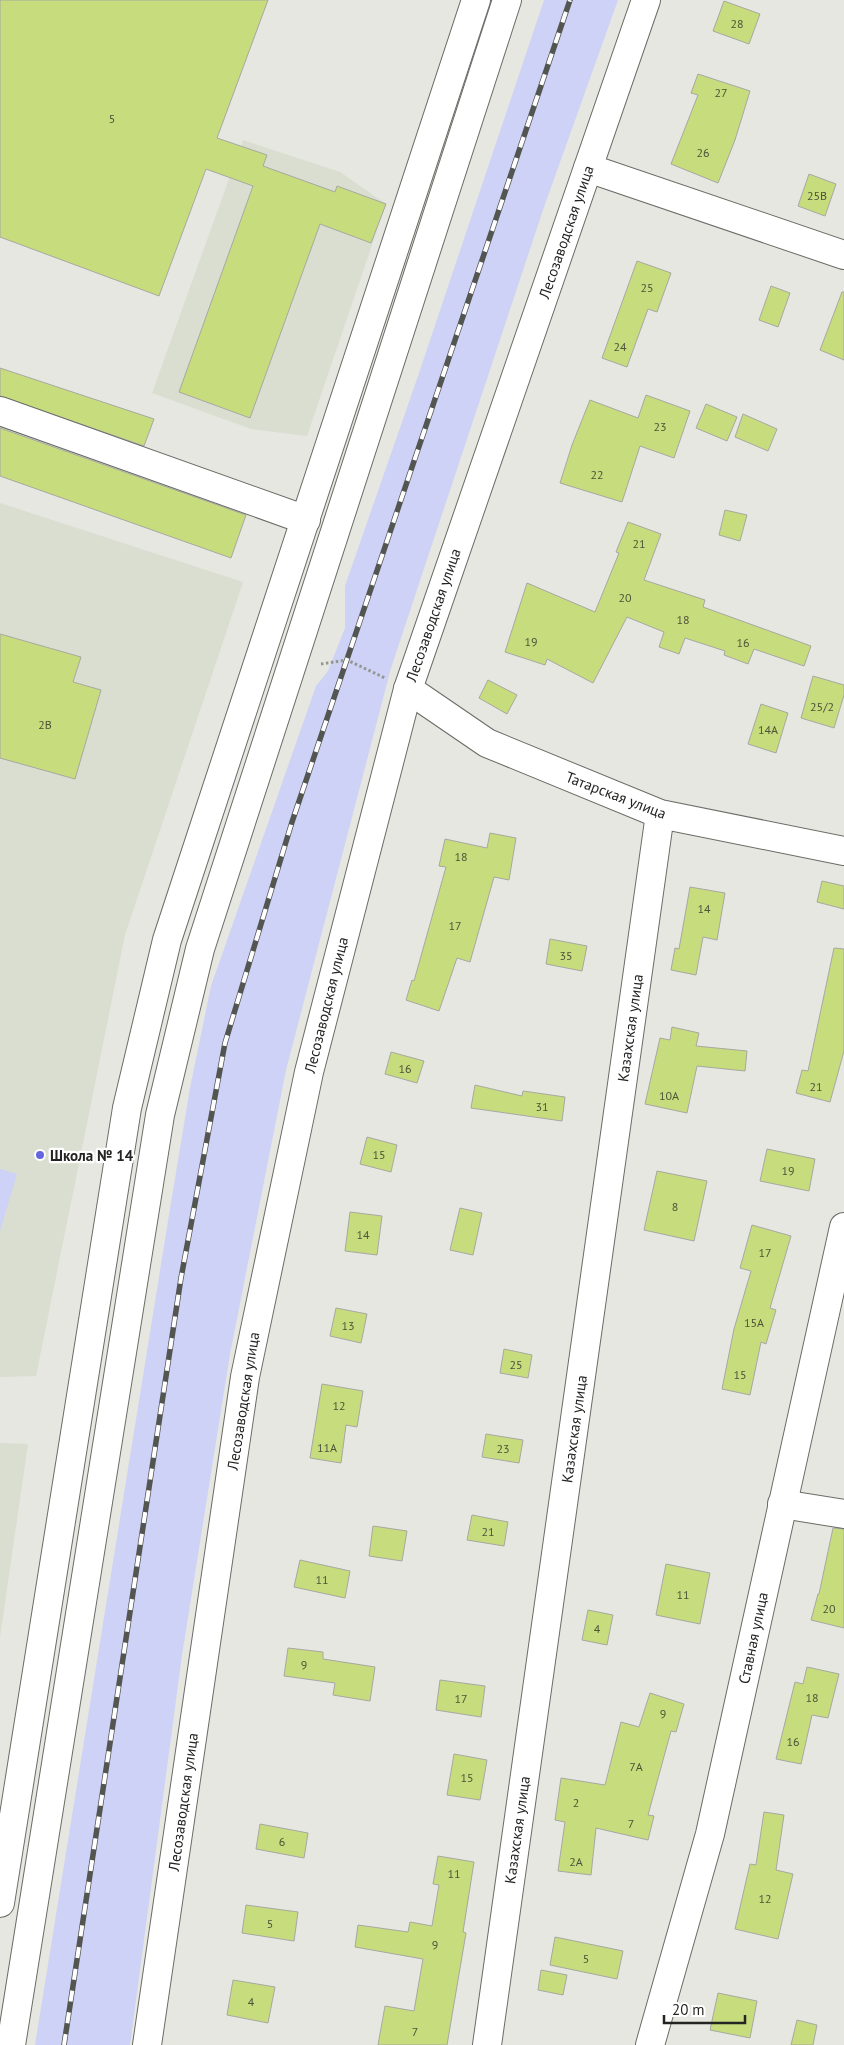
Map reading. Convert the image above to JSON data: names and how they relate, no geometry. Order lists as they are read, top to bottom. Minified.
{"streets":{"street":["Лесозаводская улица","Татарская улица","Казахская улица","Ставная улица"]},"crossings":[["Лесозаводская улица","Татарская улица"],["Татарская улица","Казахская улица"]],"places":["Школа № 14"],"house_numbers":["28","27","5","26","25В","25","24","23","22","21","20","18","19","16","25/2","2В","14А","18","14","17","35","16","21","10А","31","15","19","8","14","17","15А","13","25","15","12","11А","23","21","11","11","20","4","9","18","17","9","16","7А","15","2","7","6","2А","11","12","5","9","5","4","7"],"scale_bar":"20 m"}
